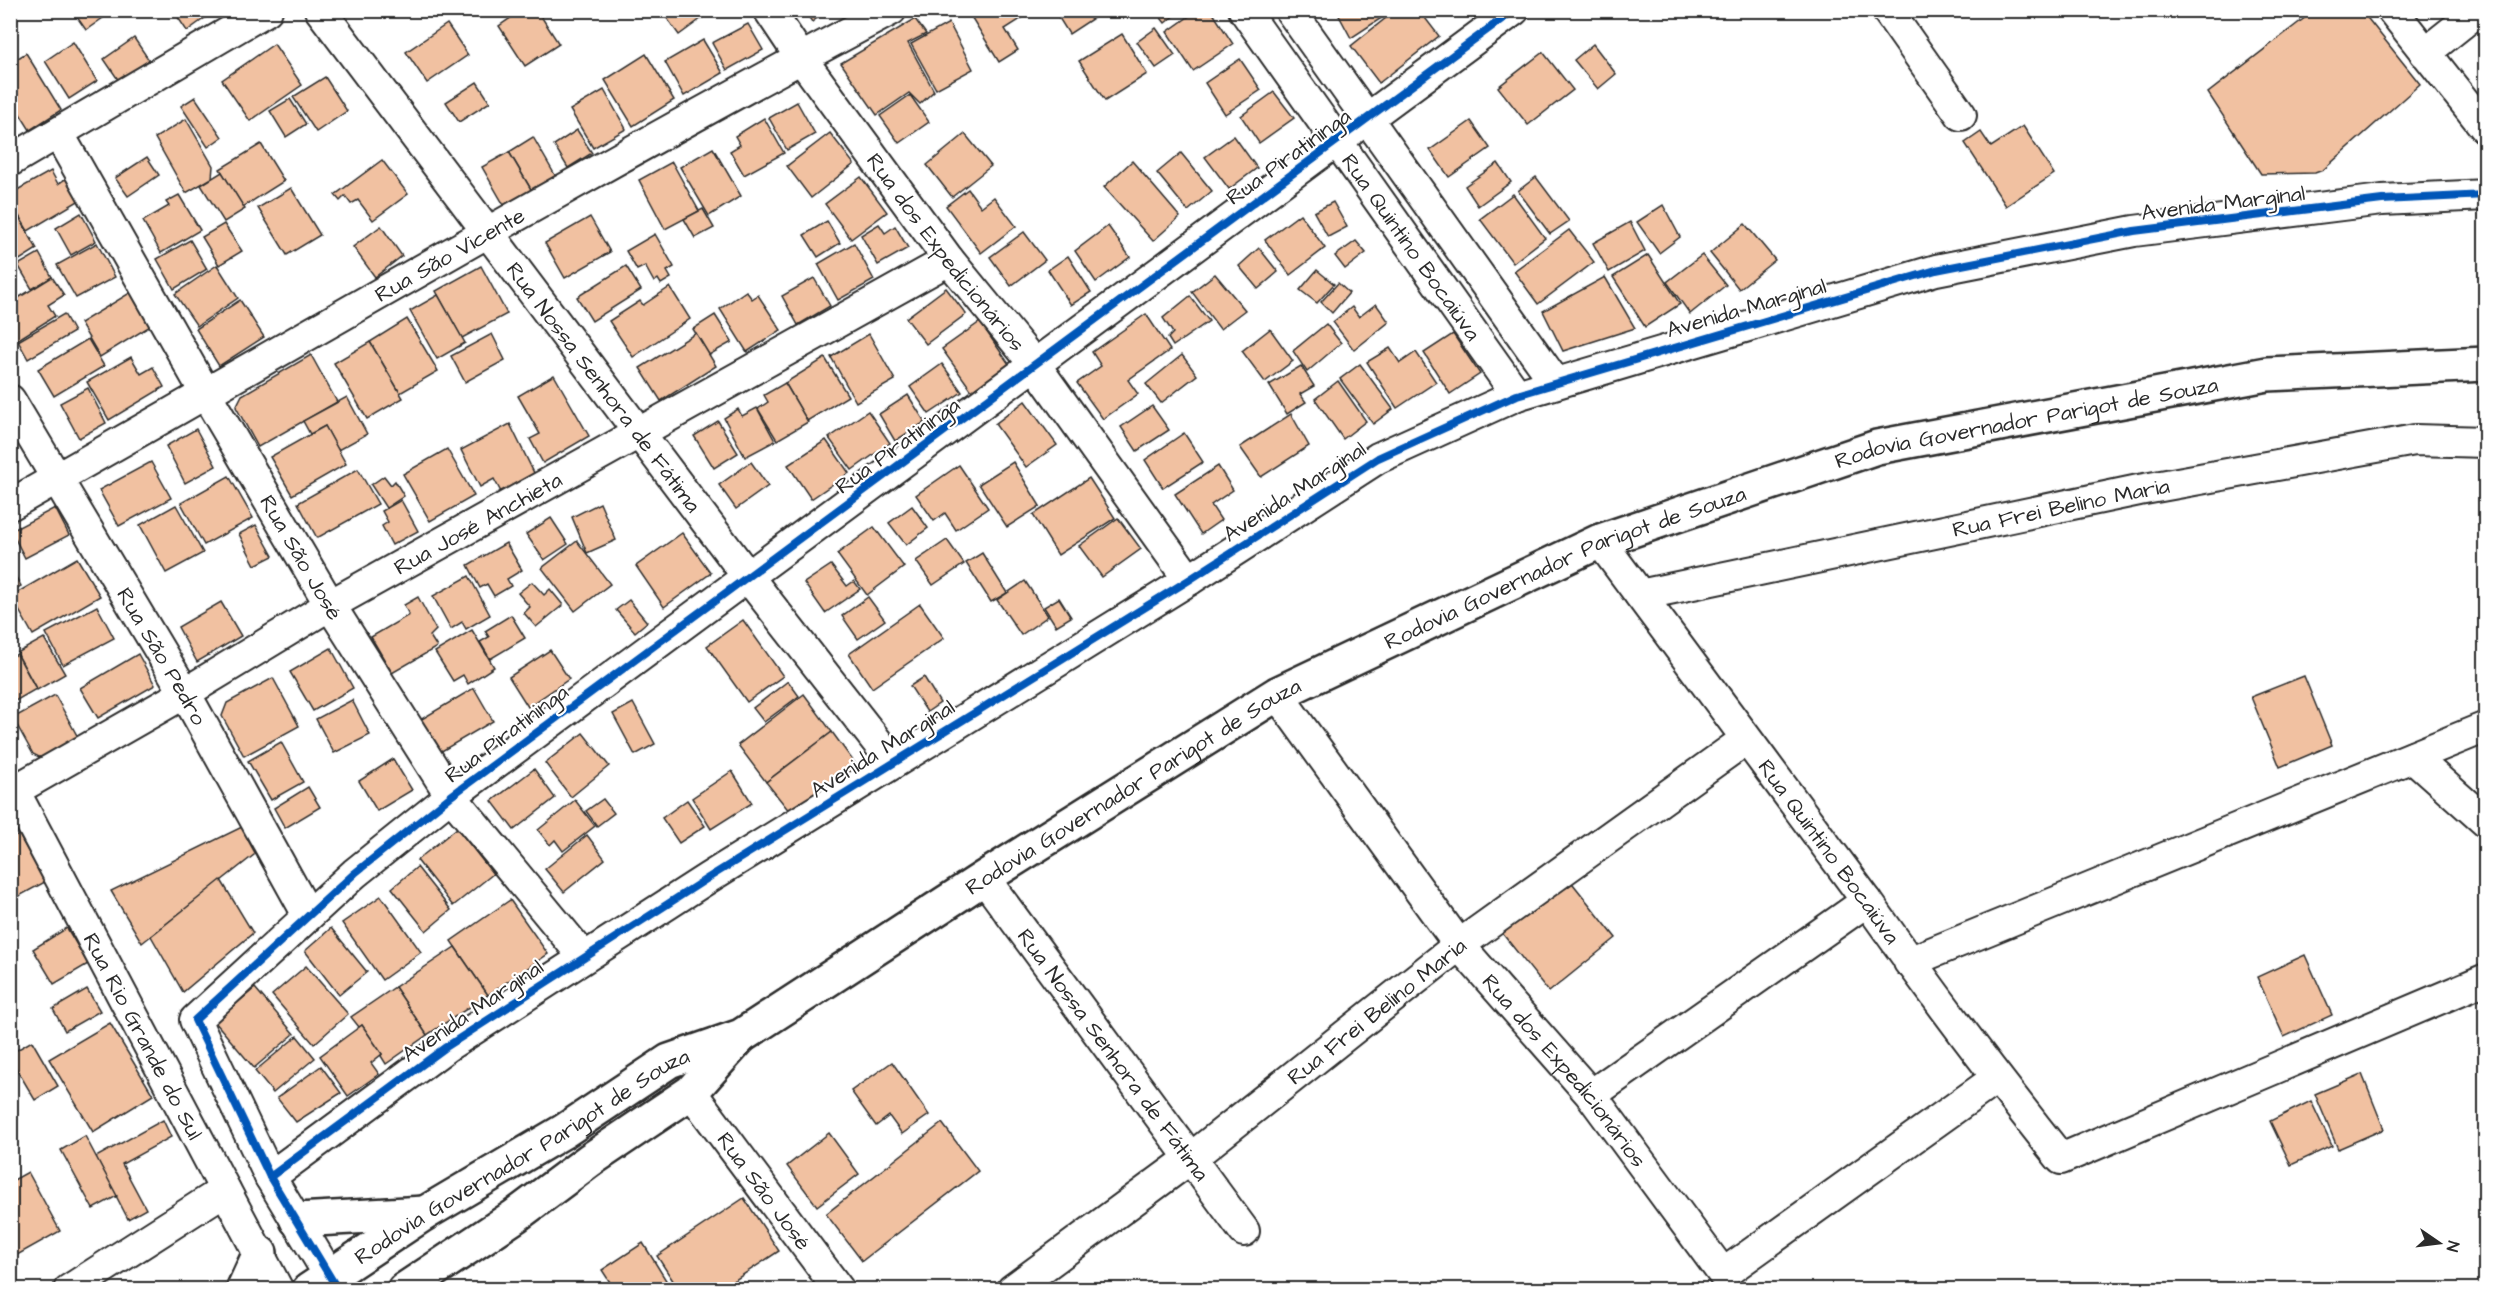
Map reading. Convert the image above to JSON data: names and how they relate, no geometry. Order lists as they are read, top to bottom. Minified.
{"streets":{"main road":["Rodovia Governador Parigot de Souza"],"street":["Rua Piratininga","Avenida Marginal","Rua Quintino Bocaiúva","Rua dos Expedicionários","Rua São Vicente","Rua Nossa Senhora de Fátima","Rua Frei Belino Maria","Rua José Anchieta","Rua São José","Rua São Pedro","Rua Rio Grande do Sul"]},"crossings":[["Rua Piratininga","Avenida Marginal"],["Rua Piratininga","Rua Quintino Bocaiúva"],["Rua Piratininga","Rua dos Expedicionários"],["Rua Piratininga","Rua Nossa Senhora de Fátima"],["Rua Piratininga","Rua São José"],["Rua Piratininga","Rua São Pedro"],["Avenida Marginal","Rua Quintino Bocaiúva"],["Avenida Marginal","Rua dos Expedicionários"],["Avenida Marginal","Rua Nossa Senhora de Fátima"],["Avenida Marginal","Rua São José"],["Rua Quintino Bocaiúva","Rua dos Expedicionários"],["Rua Quintino Bocaiúva","Rodovia Governador Parigot de Souza"],["Rua Quintino Bocaiúva","Rua Frei Belino Maria"],["Rua dos Expedicionários","Rua São Vicente"],["Rua dos Expedicionários","Rodovia Governador Parigot de Souza"],["Rua dos Expedicionários","Rua Frei Belino Maria"],["Rua dos Expedicionários","Rua José Anchieta"],["Rua São Vicente","Rua Nossa Senhora de Fátima"],["Rua São Vicente","Rua São José"],["Rua São Vicente","Rua São Pedro"],["Rua Nossa Senhora de Fátima","Rodovia Governador Parigot de Souza"],["Rua Nossa Senhora de Fátima","Rua Frei Belino Maria"],["Rua Nossa Senhora de Fátima","Rua José Anchieta"],["Rodovia Governador Parigot de Souza","Rua São José"],["Rua José Anchieta","Rua São José"],["Rua José Anchieta","Rua São Pedro"],["Rua José Anchieta","Rua Rio Grande do Sul"]],"north":"right"}
